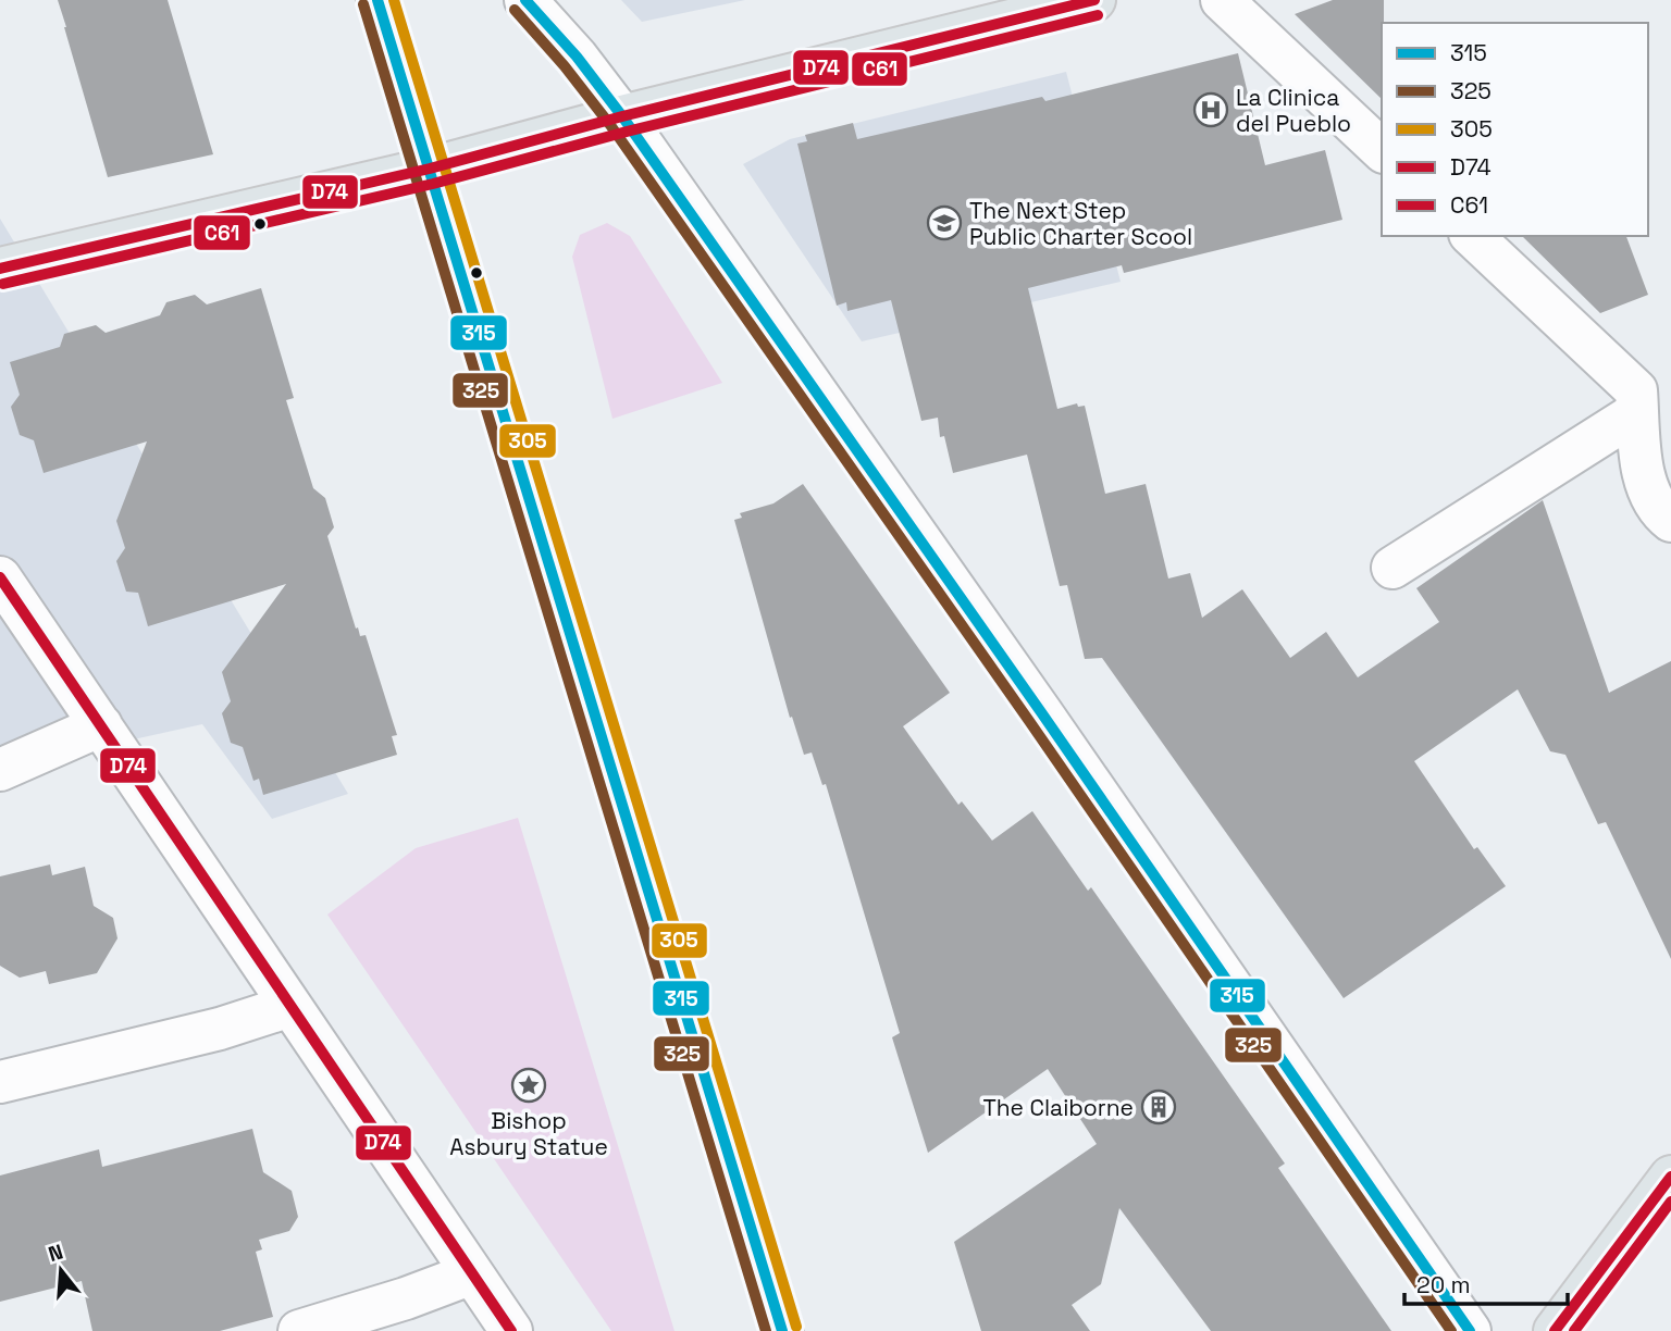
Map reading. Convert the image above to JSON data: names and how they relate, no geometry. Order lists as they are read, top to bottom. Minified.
{"places":{"hospital":["La Clinica del Pueblo"],"school or university":["The Next Step Public Charter Scool"],"place":["Bishop Asbury Statue"],"building":["The Claiborne"]},"lines":["transit line 315","transit line 305","transit line D74","transit line 325","transit line C61"],"legend":["315","325","305","D74","C61"],"scale_bar":"20 m","north":"top"}
